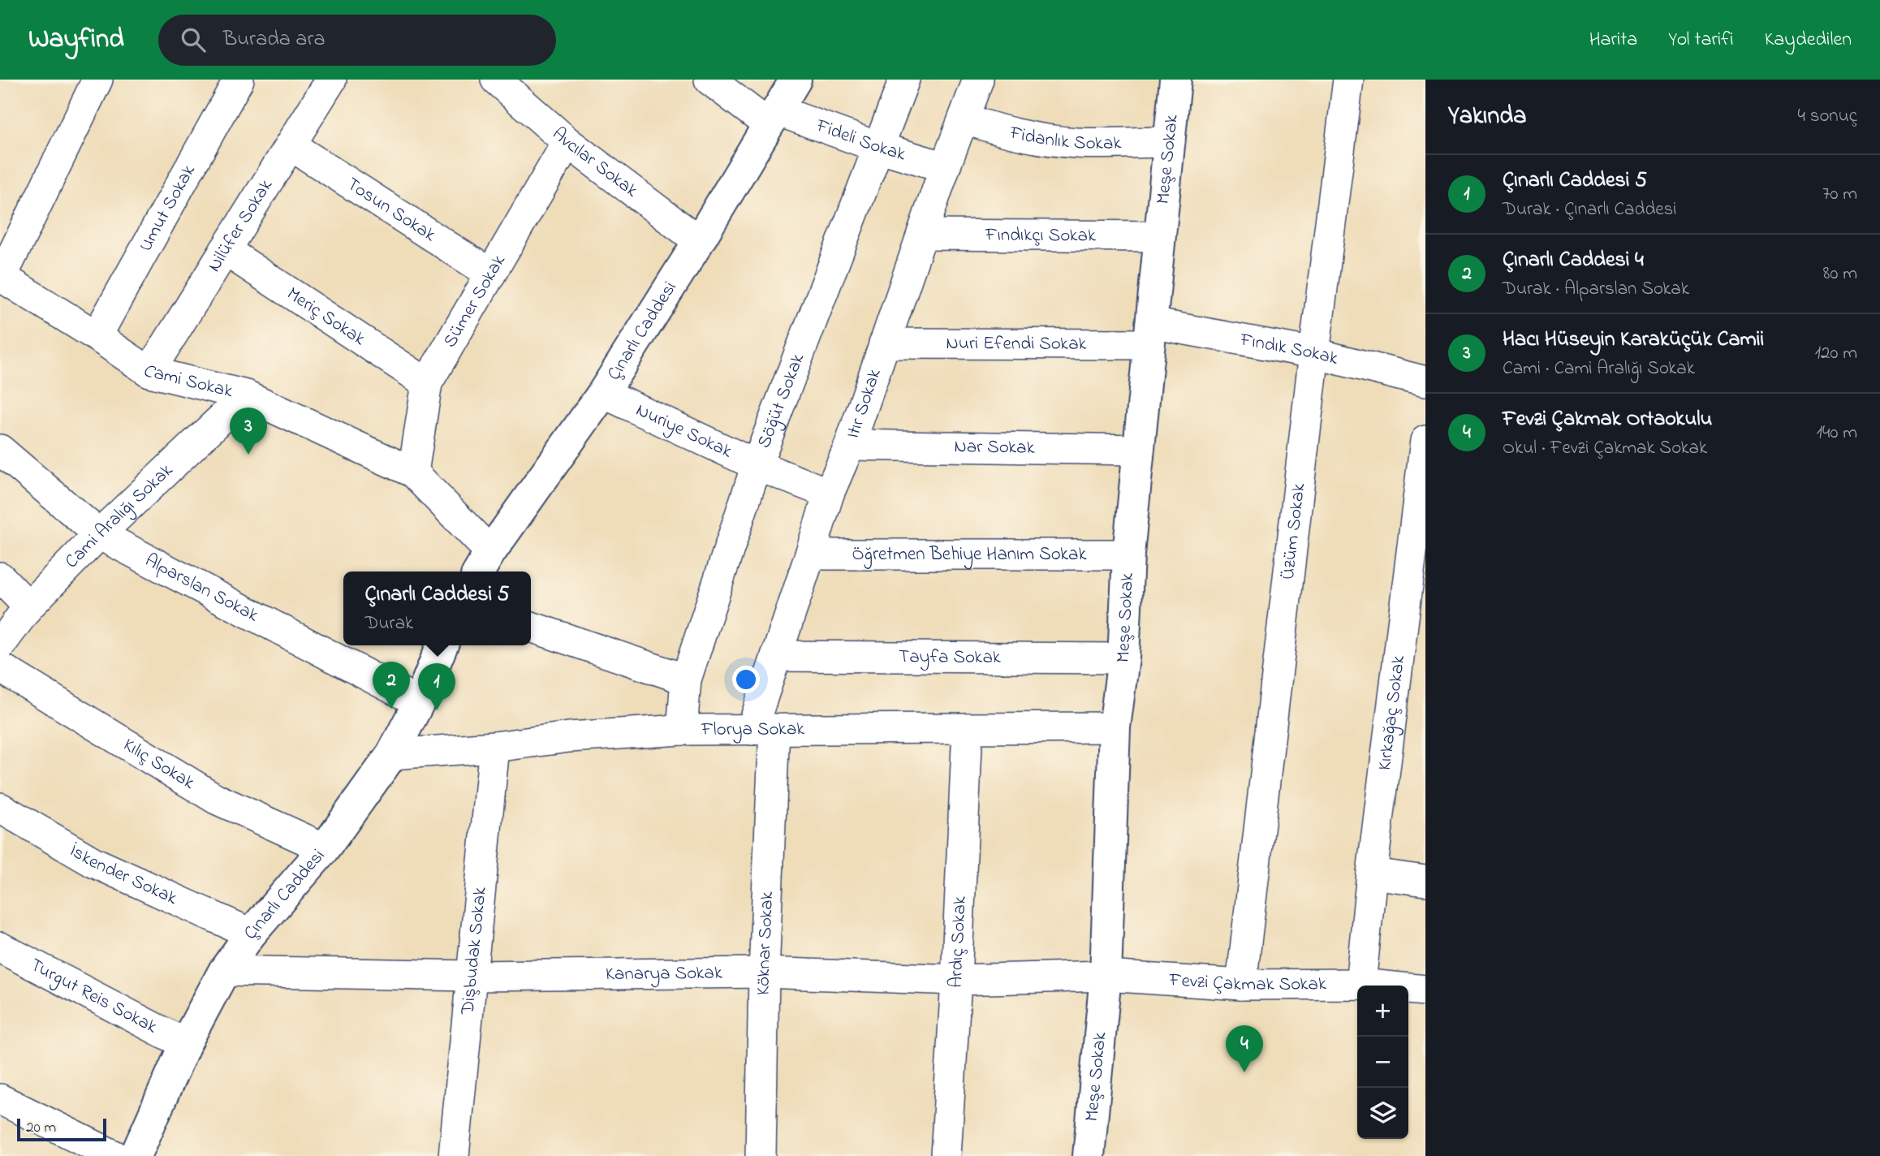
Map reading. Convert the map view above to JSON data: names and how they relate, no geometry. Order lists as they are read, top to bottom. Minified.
{"streets":{"street":["Fidanlık Sokak","Fideli Sokak","Meşe Sokak","Avcılar Sokak","Umut Sokak","Tosun Sokak","Nilüfer Sokak","Fındıkçı Sokak","Sümer Sokak","Meriç Sokak","Çınarlı Caddesi","Nuri Efendi Sokak","Fındık Sokak","Cami Sokak","Söğüt Sokak","Itır Sokak","Nuriye Sokak","Nar Sokak","Cami Aralığı Sokak","Üzüm Sokak","Öğretmen Behiye Hanım Sokak","Alparslan Sokak","Tayfa Sokak","Kırkağaç Sokak","Florya Sokak","Kılıç Sokak","İskender Sokak","Köknar Sokak","Ardıç Sokak","Dişbudak Sokak","Kanarya Sokak","Fevzi Çakmak Sokak","Turgut Reis Sokak"]},"crossings":[["Fidanlık Sokak","Meşe Sokak"],["Fidanlık Sokak","Itır Sokak"],["Fideli Sokak","Çınarlı Caddesi"],["Fideli Sokak","Söğüt Sokak"],["Fideli Sokak","Itır Sokak"],["Meşe Sokak","Fındıkçı Sokak"],["Meşe Sokak","Nuri Efendi Sokak"],["Meşe Sokak","Fındık Sokak"],["Meşe Sokak","Nar Sokak"],["Meşe Sokak","Öğretmen Behiye Hanım Sokak"],["Meşe Sokak","Tayfa Sokak"],["Meşe Sokak","Florya Sokak"],["Meşe Sokak","Kanarya Sokak"],["Meşe Sokak","Fevzi Çakmak Sokak"],["Avcılar Sokak","Sümer Sokak"],["Avcılar Sokak","Çınarlı Caddesi"],["Umut Sokak","Cami Sokak"],["Tosun Sokak","Nilüfer Sokak"],["Tosun Sokak","Sümer Sokak"],["Nilüfer Sokak","Meriç Sokak"],["Nilüfer Sokak","Cami Sokak"],["Fındıkçı Sokak","Itır Sokak"],["Sümer Sokak","Meriç Sokak"],["Sümer Sokak","Cami Sokak"],["Çınarlı Caddesi","Cami Sokak"],["Çınarlı Caddesi","Nuriye Sokak"],["Çınarlı Caddesi","Alparslan Sokak"],["Çınarlı Caddesi","Florya Sokak"],["Çınarlı Caddesi","Kılıç Sokak"],["Çınarlı Caddesi","İskender Sokak"],["Çınarlı Caddesi","Kanarya Sokak"],["Çınarlı Caddesi","Turgut Reis Sokak"],["Nuri Efendi Sokak","Fındık Sokak"],["Nuri Efendi Sokak","Itır Sokak"],["Fındık Sokak","Üzüm Sokak"],["Cami Sokak","Cami Aralığı Sokak"],["Söğüt Sokak","Nuriye Sokak"],["Söğüt Sokak","Florya Sokak"],["Itır Sokak","Nuriye Sokak"],["Itır Sokak","Nar Sokak"],["Itır Sokak","Öğretmen Behiye Hanım Sokak"],["Itır Sokak","Tayfa Sokak"],["Itır Sokak","Florya Sokak"],["Itır Sokak","Köknar Sokak"],["Cami Aralığı Sokak","Alparslan Sokak"],["Üzüm Sokak","Fevzi Çakmak Sokak"],["Kırkağaç Sokak","Fevzi Çakmak Sokak"],["Florya Sokak","Köknar Sokak"],["Florya Sokak","Ardıç Sokak"],["Florya Sokak","Dişbudak Sokak"],["Köknar Sokak","Kanarya Sokak"],["Ardıç Sokak","Kanarya Sokak"],["Dişbudak Sokak","Kanarya Sokak"],["Kanarya Sokak","Fevzi Çakmak Sokak"]],"scale_bar":"20 m","page":{"header":"Wayfind","search":"Burada ara","nav":["Harita","Yol tarifi","Kaydedilen"],"heading":["Yakında","4 sonuç"],"list":[{"mark":"1","name":"Çınarlı Caddesi 5","note":"Durak · Çınarlı Caddesi","value":"70 m"},{"mark":"2","name":"Çınarlı Caddesi 4","note":"Durak · Alparslan Sokak","value":"80 m"},{"mark":"3","name":"Hacı Hüseyin Karaküçük Camii","note":"Cami · Cami Aralığı Sokak","value":"120 m"},{"mark":"4","name":"Fevzi Çakmak Ortaokulu","note":"Okul · Fevzi Çakmak Sokak","value":"140 m"}],"pins":["3","2","1","4"],"popup":["Çınarlı Caddesi 5","Durak"],"map_buttons":["+","−"],"scale":"20 m"}}
